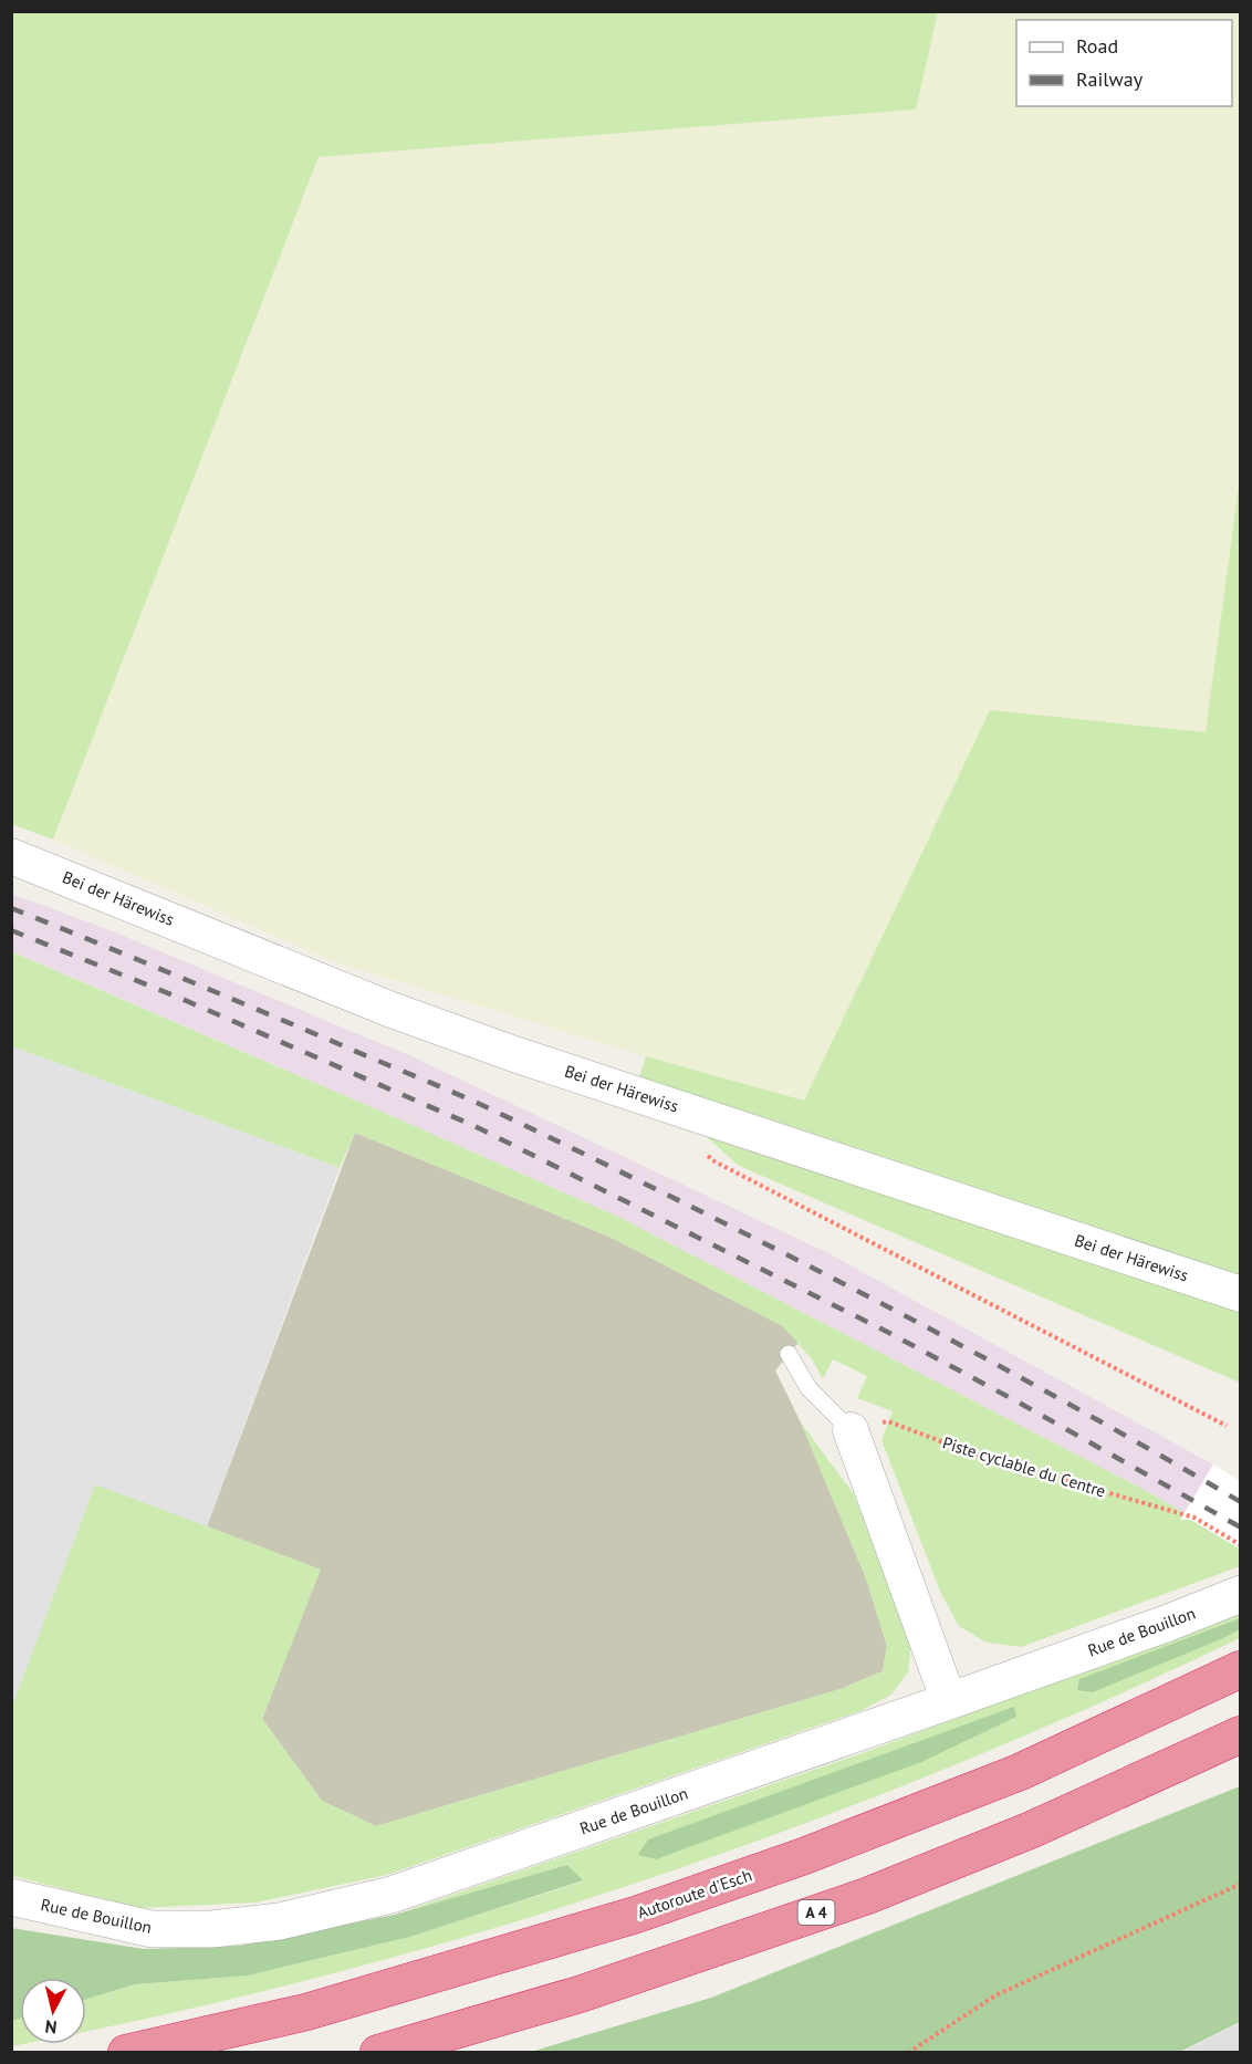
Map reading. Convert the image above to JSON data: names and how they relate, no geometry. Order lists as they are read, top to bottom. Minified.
{"streets":{"highway":["Autoroute d'Esch","A 4"],"street":["Bei der Härewiss","Rue de Bouillon"],"path":["Piste cyclable du Centre"]},"legend":["Road","Railway"],"north":"bottom"}
